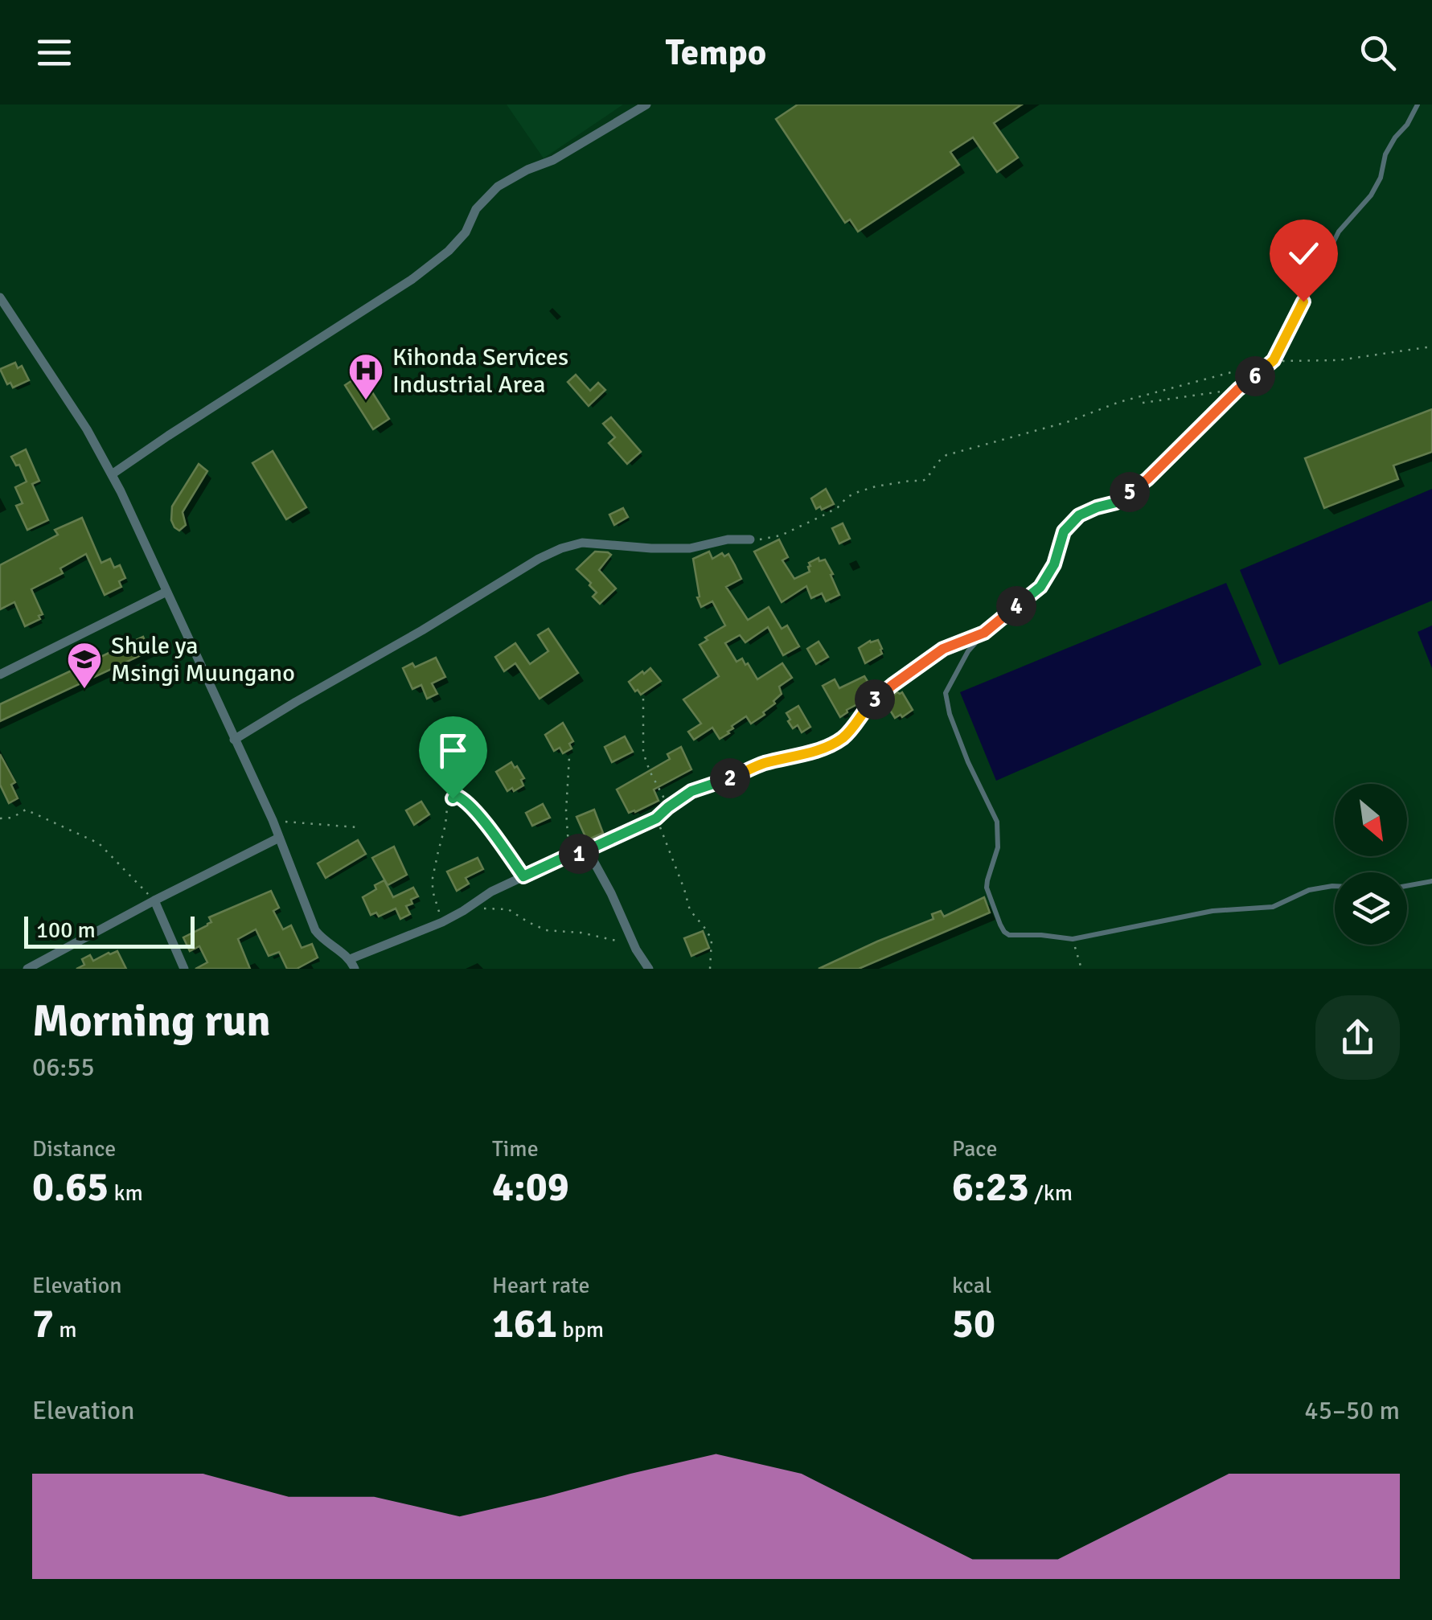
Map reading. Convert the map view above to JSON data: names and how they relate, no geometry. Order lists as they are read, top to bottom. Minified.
{"places":{"hospital":["Kihonda Services Industrial Area"],"school or university":["Shule ya Msingi Muungano"]},"scale_bar":"100 m","north":"bottom right","page":{"header":"Tempo","pins":["6","5","4","3","2","1"],"scale":"100 m","heading":["Morning run","06:55"],"stats":[["Distance","0.65 km"],["Time","4:09"],["Pace","6:23 /km"],["Elevation","7 m"],["Heart rate","161 bpm"],["kcal","50"]],"chart":["Elevation","45–50 m"]}}
